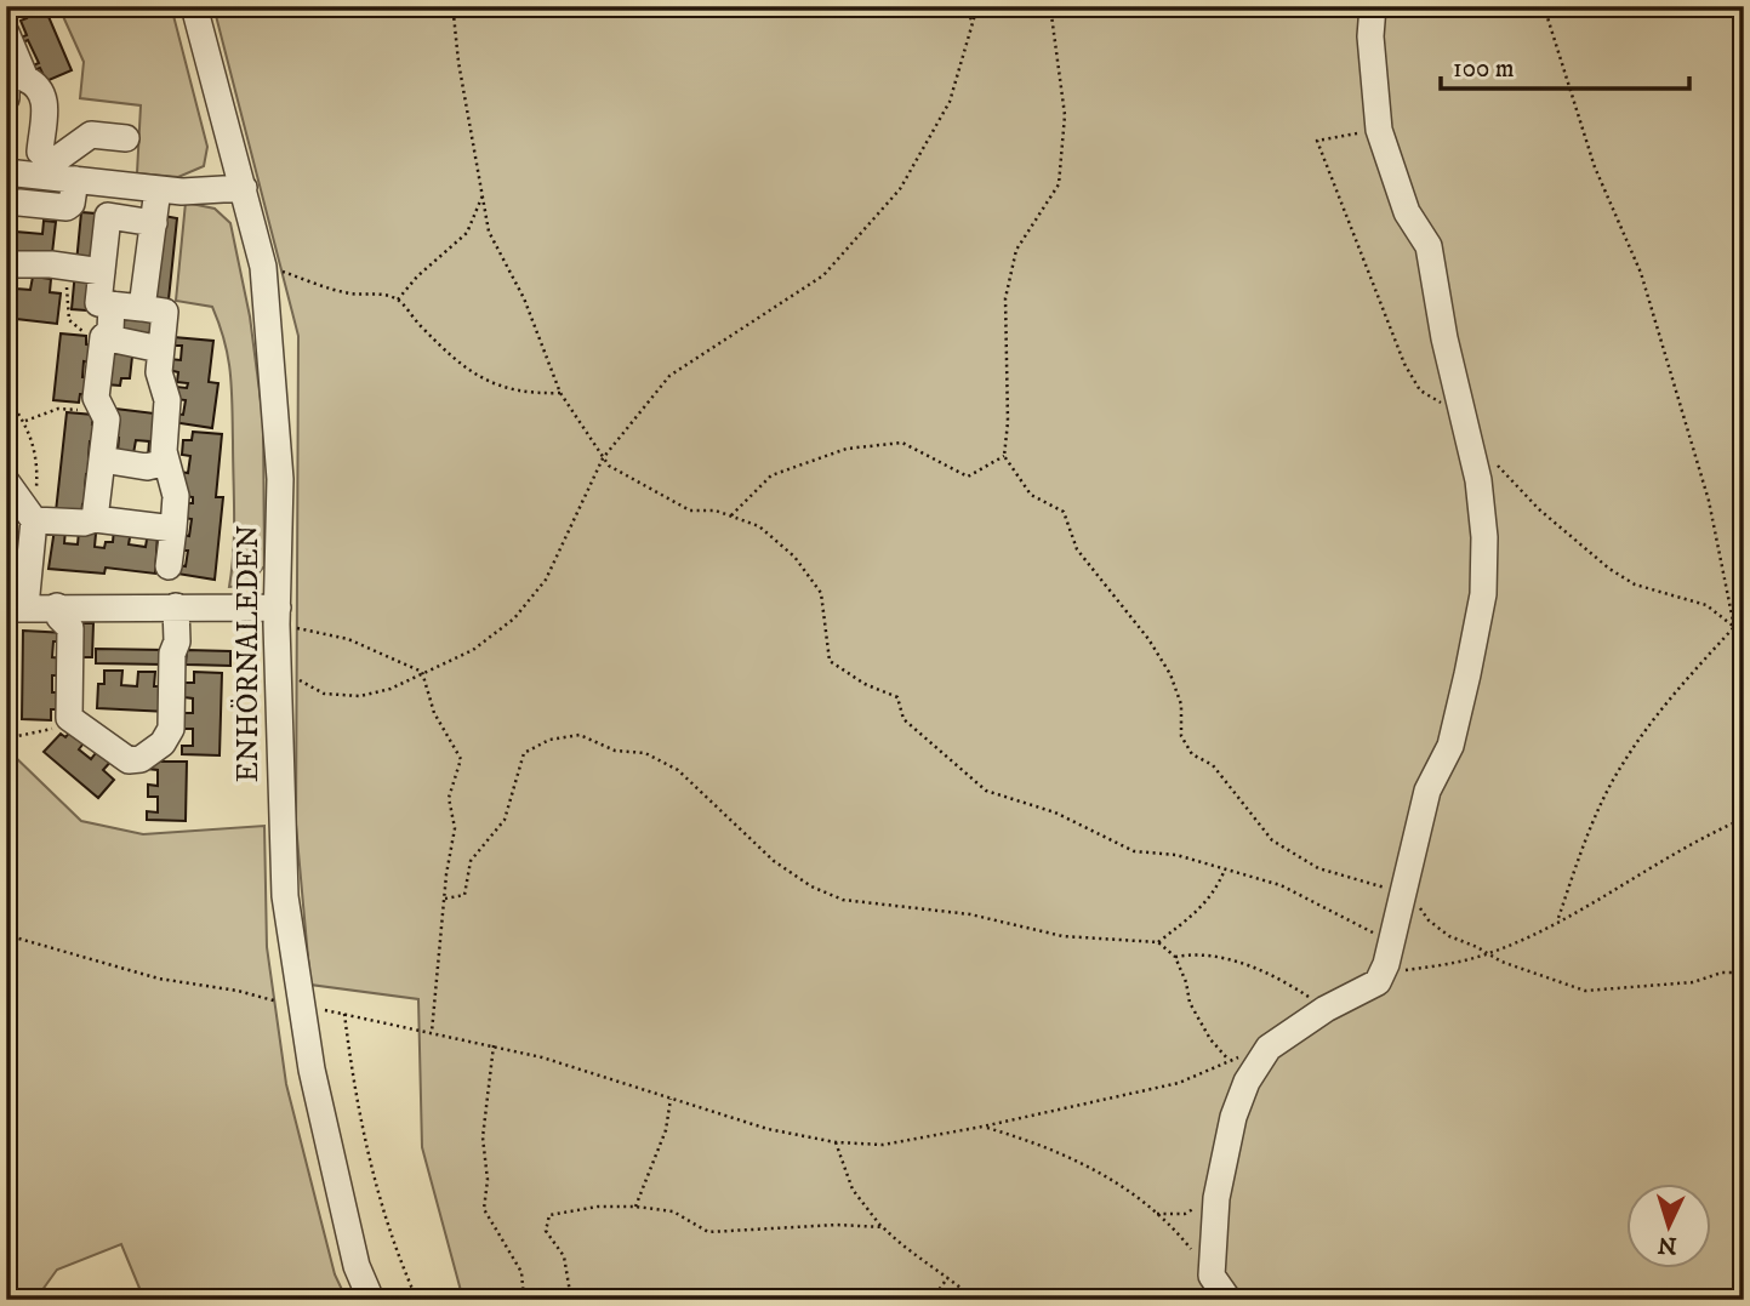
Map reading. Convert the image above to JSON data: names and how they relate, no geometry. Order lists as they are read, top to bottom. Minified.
{"streets":{"street":["ENHÖRNALEDEN"]},"scale_bar":"100 m","north":"bottom"}
